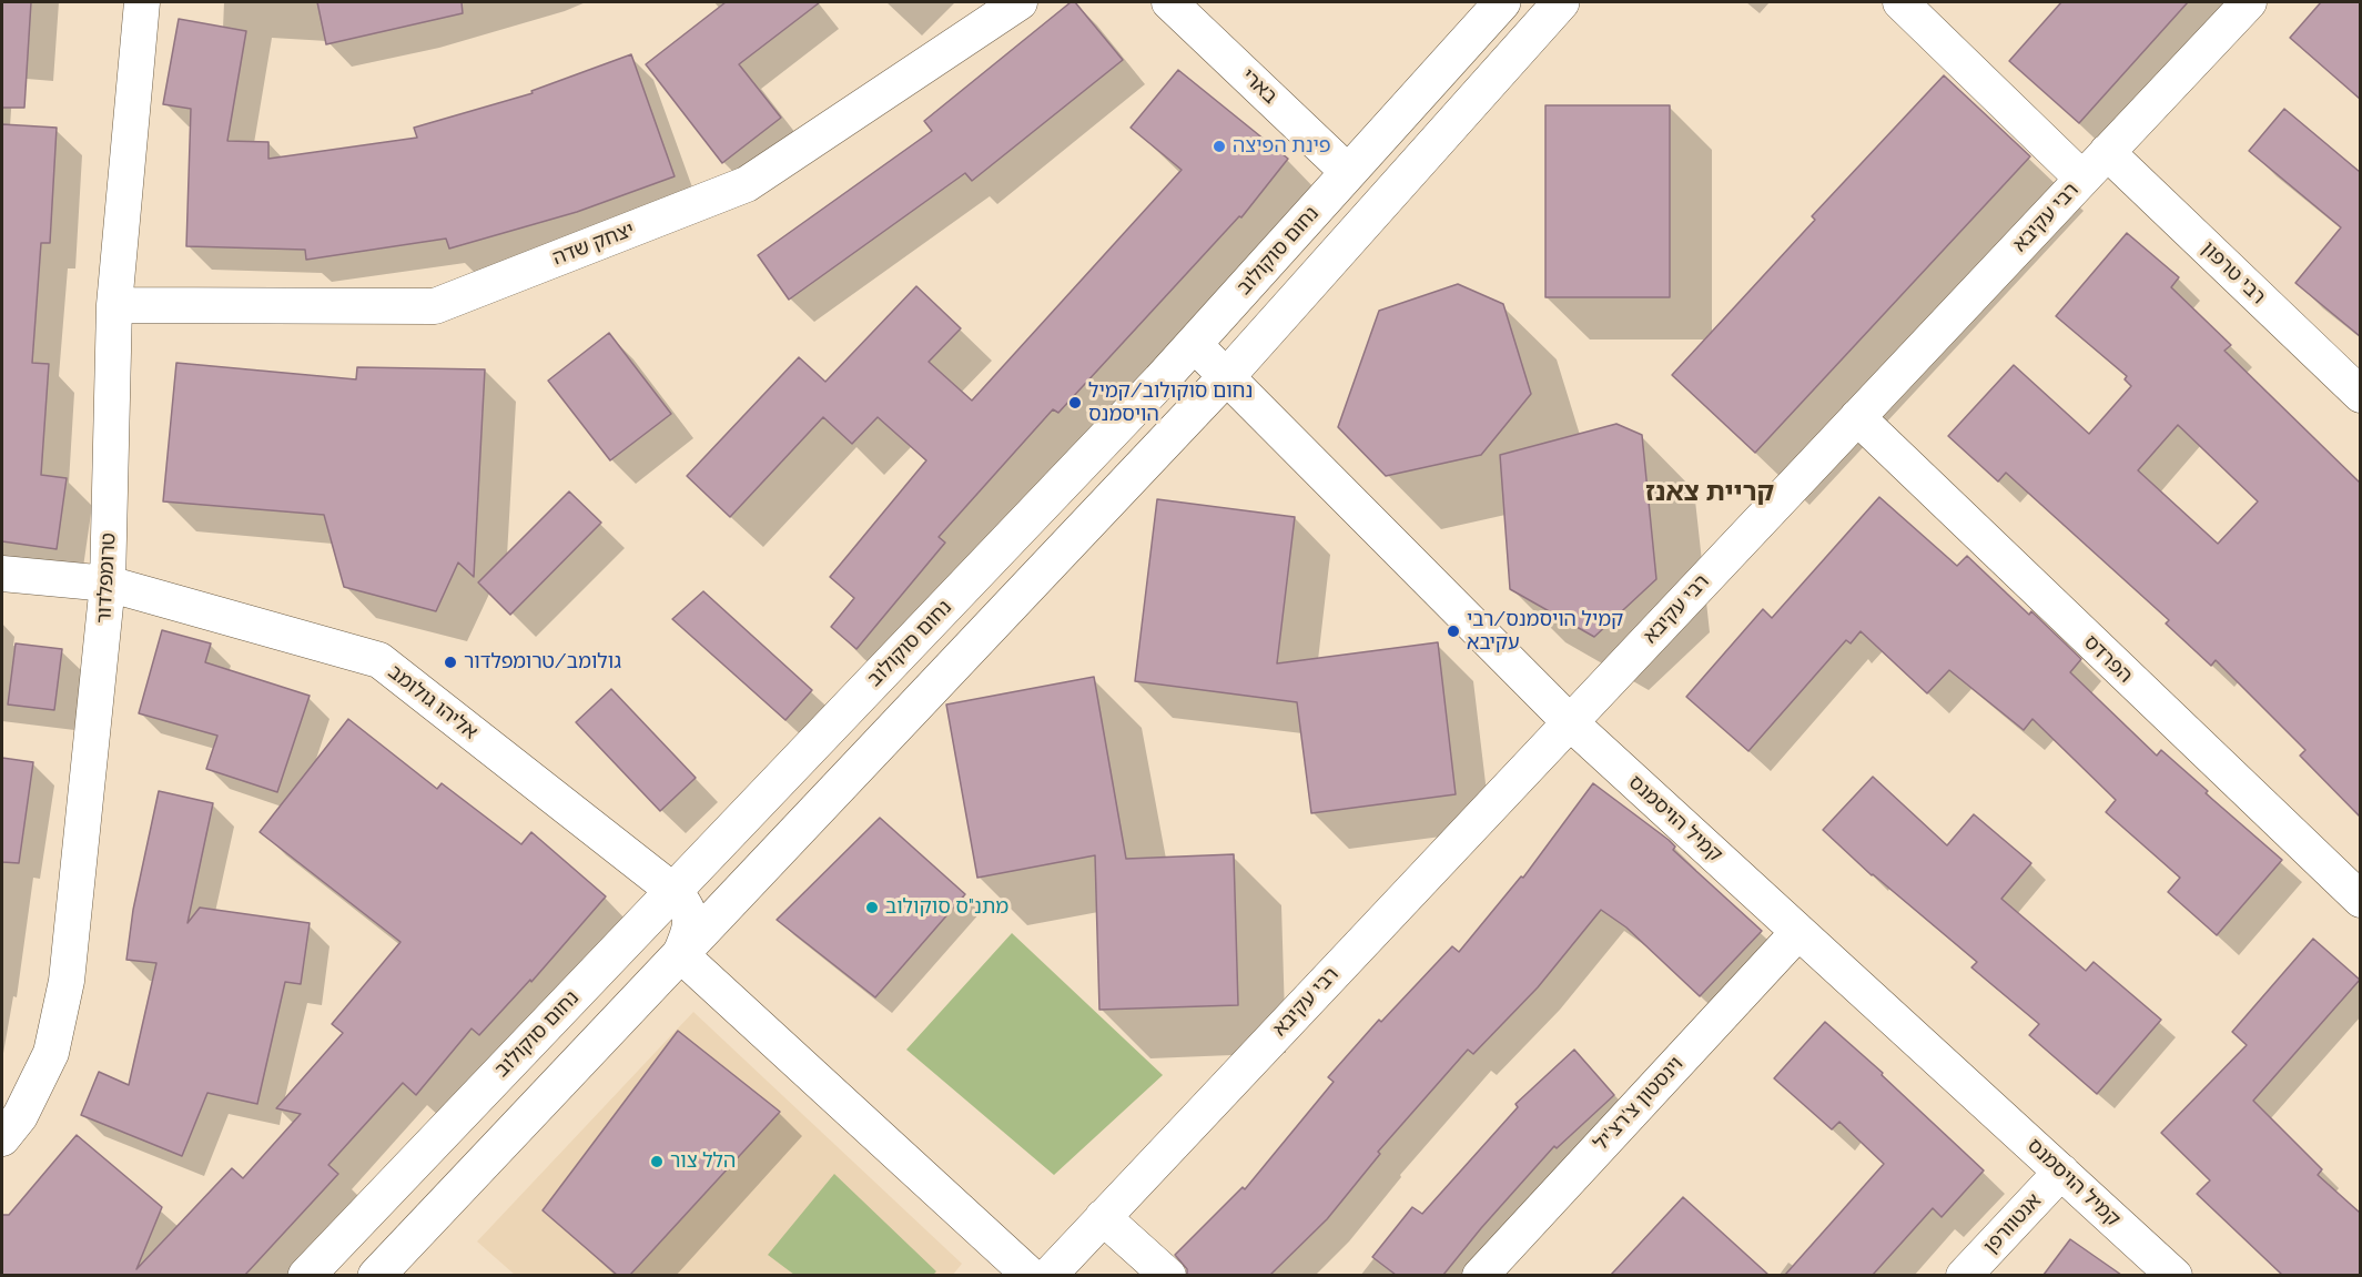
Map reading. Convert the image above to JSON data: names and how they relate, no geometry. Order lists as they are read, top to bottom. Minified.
{"streets":{"main road":["נחום סוקולוב"],"street":["בארי","רבי עקיבא","יצחק שדה","רבי טרפון","טרומפלדור","הפרדס","אליהו גולומב","קמיל הויסמנס","וינסטון צ'רצ'יל","אנטוורפן"]},"crossings":[["בארי","נחום סוקולוב"],["רבי עקיבא","רבי טרפון"],["רבי עקיבא","הפרדס"],["רבי עקיבא","קמיל הויסמנס"],["יצחק שדה","טרומפלדור"],["נחום סוקולוב","אליהו גולומב"],["נחום סוקולוב","קמיל הויסמנס"],["טרומפלדור","אליהו גולומב"],["קמיל הויסמנס","וינסטון צ'רצ'יל"],["קמיל הויסמנס","אנטוורפן"]],"districts":["קריית צאנז"],"places":["פינת הפיצה","נחום סוקולוב/קמיל הויסמנס","קמיל הויסמנס/רבי עקיבא","גולומב/טרומפלדור","מתנ\"ס סוקולוב","הלל צור"]}
